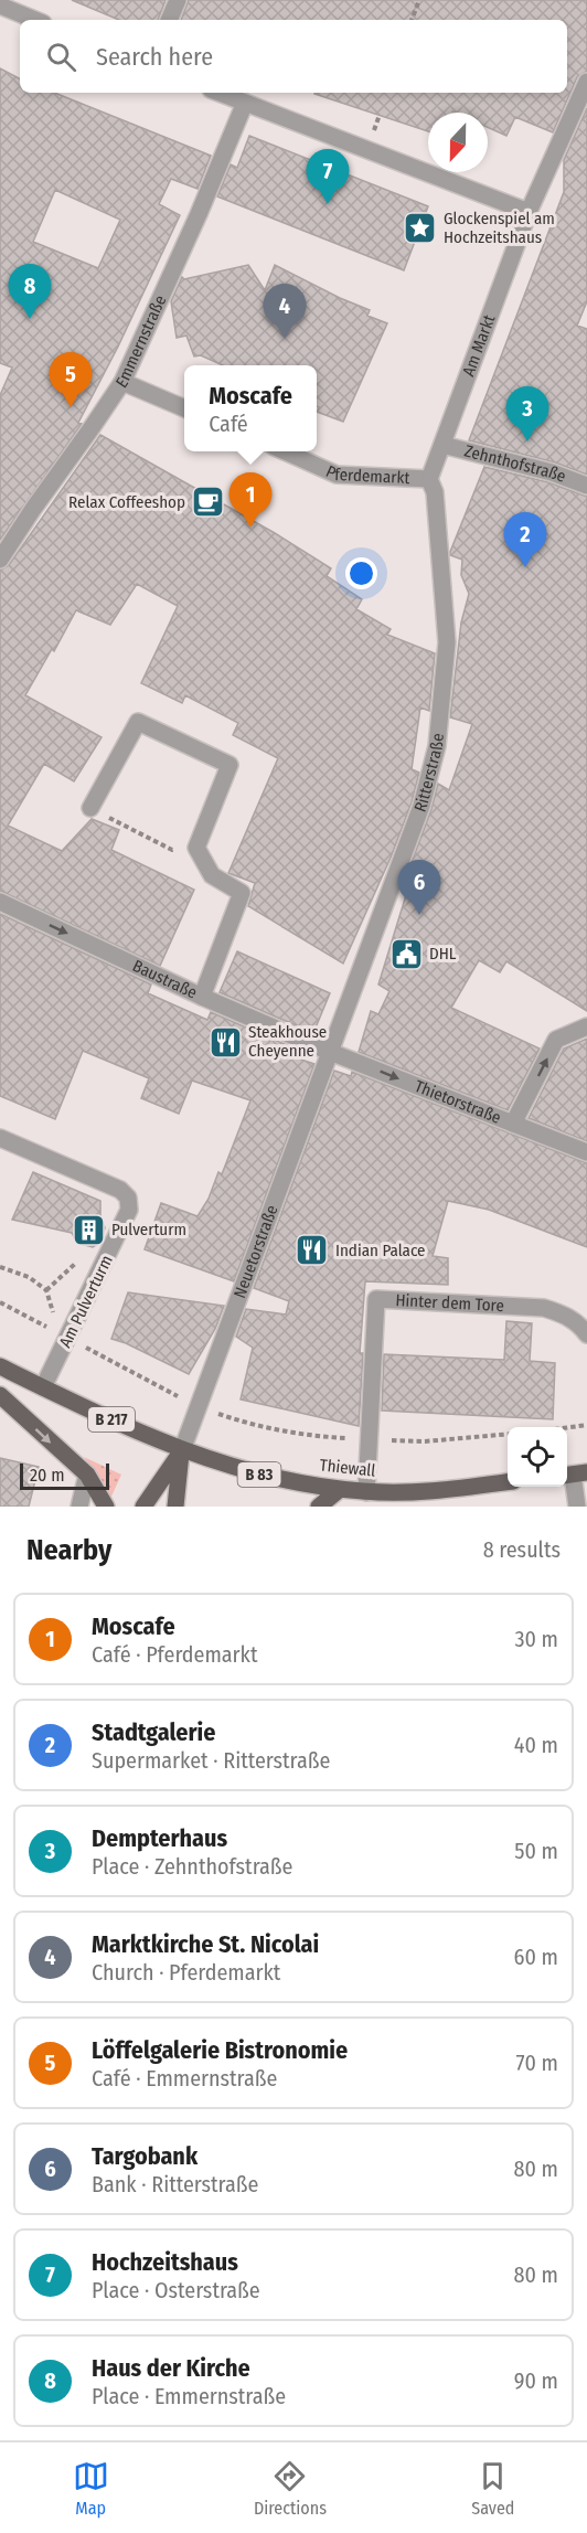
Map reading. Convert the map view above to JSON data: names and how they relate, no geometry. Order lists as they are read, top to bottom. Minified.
{"streets":{"main road":["B 217","Thiewall","B 83"],"street":["Emmernstraße","Am Markt","Zehnthofstraße","Pferdemarkt","Ritterstraße","Baustraße","Thietorstraße","Neuetorstraße","Am Pulverturm","Hinter dem Tore"]},"crossings":[["Am Markt","Zehnthofstraße"],["Am Markt","Pferdemarkt"],["Am Markt","Ritterstraße"],["Pferdemarkt","Ritterstraße"],["Ritterstraße","Baustraße"],["Ritterstraße","Thietorstraße"],["Ritterstraße","Neuetorstraße"],["Baustraße","Thietorstraße"],["Baustraße","Neuetorstraße"],["Thietorstraße","Neuetorstraße"],["Neuetorstraße","B 217"],["Neuetorstraße","Thiewall"],["Am Pulverturm","B 217"],["Hinter dem Tore","Thiewall"],["B 217","Thiewall"]],"one_way":["Baustraße","Thietorstraße"],"places":{"place":["Glockenspiel am Hochzeitshaus"],"cafe":["Relax Coffeeshop"],"public building":["DHL"],"restaurant":["Steakhouse Cheyenne","Indian Palace"],"building":["Pulverturm"]},"scale_bar":"20 m","north":"bottom","page":{"search":"Search here","pins":["7","8","4","5","3","1","2","6"],"popup":["Moscafe","Café"],"scale":"20 m","heading":["Nearby","8 results"],"list":[{"mark":"1","name":"Moscafe","note":"Café · Pferdemarkt","value":"30 m"},{"mark":"2","name":"Stadtgalerie","note":"Supermarket · Ritterstraße","value":"40 m"},{"mark":"3","name":"Dempterhaus","note":"Place · Zehnthofstraße","value":"50 m"},{"mark":"4","name":"Marktkirche St. Nicolai","note":"Church · Pferdemarkt","value":"60 m"},{"mark":"5","name":"Löffelgalerie Bistronomie","note":"Café · Emmernstraße","value":"70 m"},{"mark":"6","name":"Targobank","note":"Bank · Ritterstraße","value":"80 m"},{"mark":"7","name":"Hochzeitshaus","note":"Place · Osterstraße","value":"80 m"},{"mark":"8","name":"Haus der Kirche","note":"Place · Emmernstraße","value":"90 m"}],"nav":["Map","Directions","Saved"]}}
